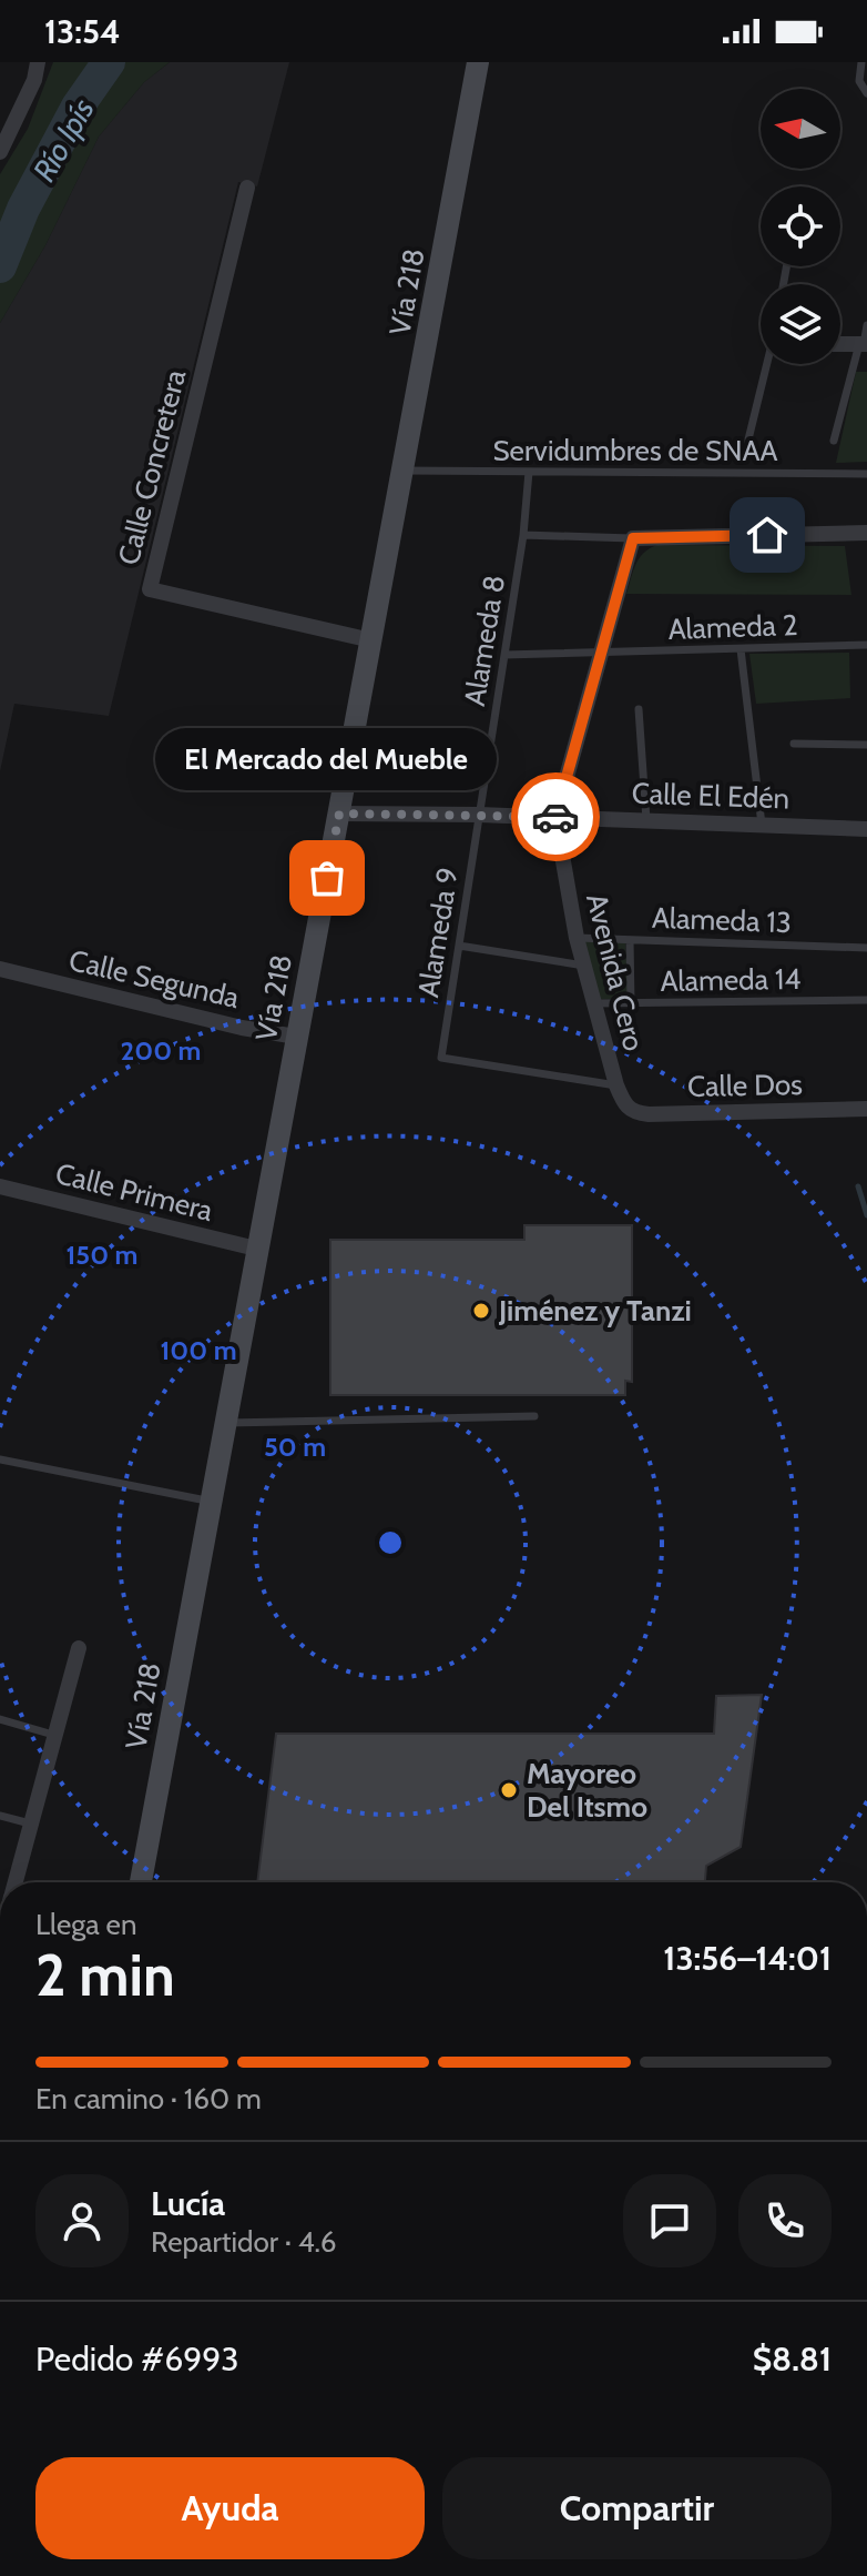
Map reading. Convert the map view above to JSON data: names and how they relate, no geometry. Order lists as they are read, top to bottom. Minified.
{"streets":{"main road":["Vía 218"],"street":["Calle Concretera","Calle El Edén","Avenida Cero","Calle Segunda","Calle Dos","Calle Primera"],"lane":["Servidumbres de SNAA","Alameda 2","Alameda 8","Alameda 13","Alameda 9","Alameda 14"]},"crossings":[["Vía 218","Servidumbres de SNAA"],["Vía 218","Calle Concretera"],["Vía 218","Calle El Edén"],["Vía 218","Calle Segunda"],["Vía 218","Calle Primera"],["Servidumbres de SNAA","Alameda 8"],["Alameda 2","Alameda 8"],["Alameda 2","Avenida Cero"],["Alameda 8","Calle El Edén"],["Alameda 8","Alameda 9"],["Calle El Edén","Alameda 9"],["Calle El Edén","Avenida Cero"],["Alameda 13","Avenida Cero"],["Alameda 9","Avenida Cero"],["Avenida Cero","Alameda 14"],["Avenida Cero","Calle Dos"]],"water":["Río Ipís"],"places":["El Mercado del Mueble","Jiménez y Tanzi","Mayoreo Del Itsmo"],"north":"left","page":{"status":"13:54","bubble":"El Mercado del Mueble","heading":["2 min","Llega en","13:56–14:01"],"panel":["Lucía","Repartidor · 4.6","Pedido #6993","$8.81"],"bar":"En camino · 160 m","buttons":["Ayuda","Compartir"]},"rings":["200 m","150 m","100 m","50 m"]}
